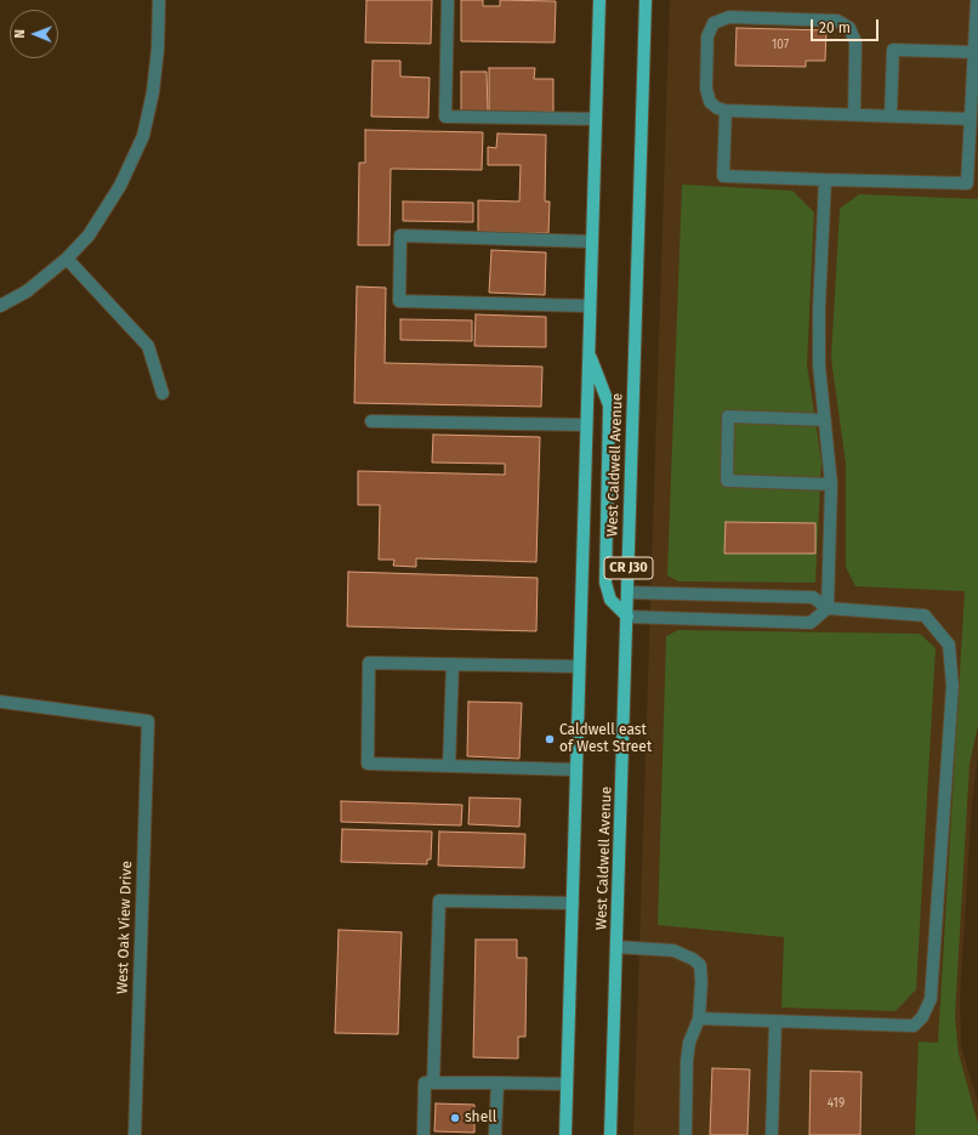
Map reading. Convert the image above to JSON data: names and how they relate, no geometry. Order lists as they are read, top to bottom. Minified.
{"streets":{"main road":["West Caldwell Avenue","CR J30"],"street":["West Oak View Drive"]},"places":["Caldwell east of West Street","shell"],"house_numbers":["107","419"],"scale_bar":"20 m","north":"left"}
